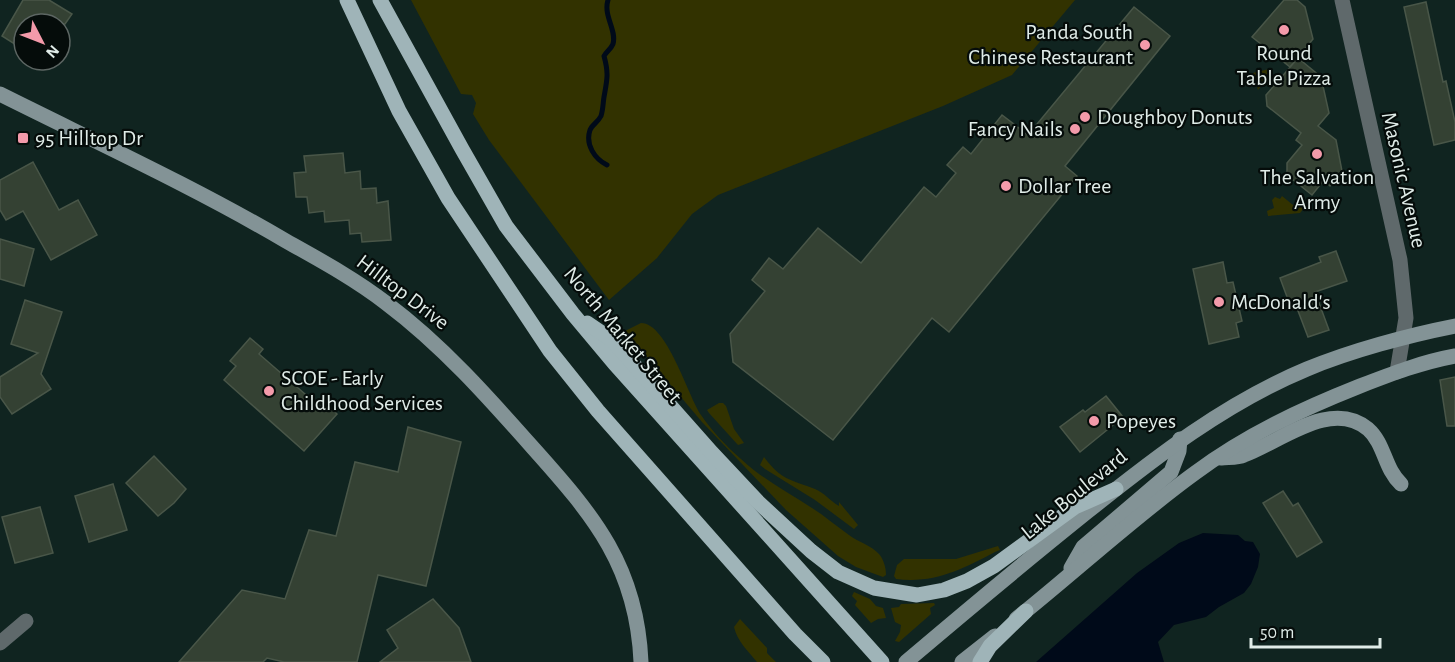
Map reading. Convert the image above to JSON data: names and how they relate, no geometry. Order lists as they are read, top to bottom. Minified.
{"streets":{"main road":["Hilltop Drive","North Market Street","Lake Boulevard"],"street":["Masonic Avenue"]},"crossings":[["Masonic Avenue","Lake Boulevard"]],"places":{"other":["Round Table Pizza","Panda South Chinese Restaurant","Doughboy Donuts","Fancy Nails","The Salvation Army","Dollar Tree","McDonald's","SCOE - Early Childhood Services","Popeyes"],"transit":["95 Hilltop Dr"]},"scale_bar":"50 m","north":"bottom right"}
